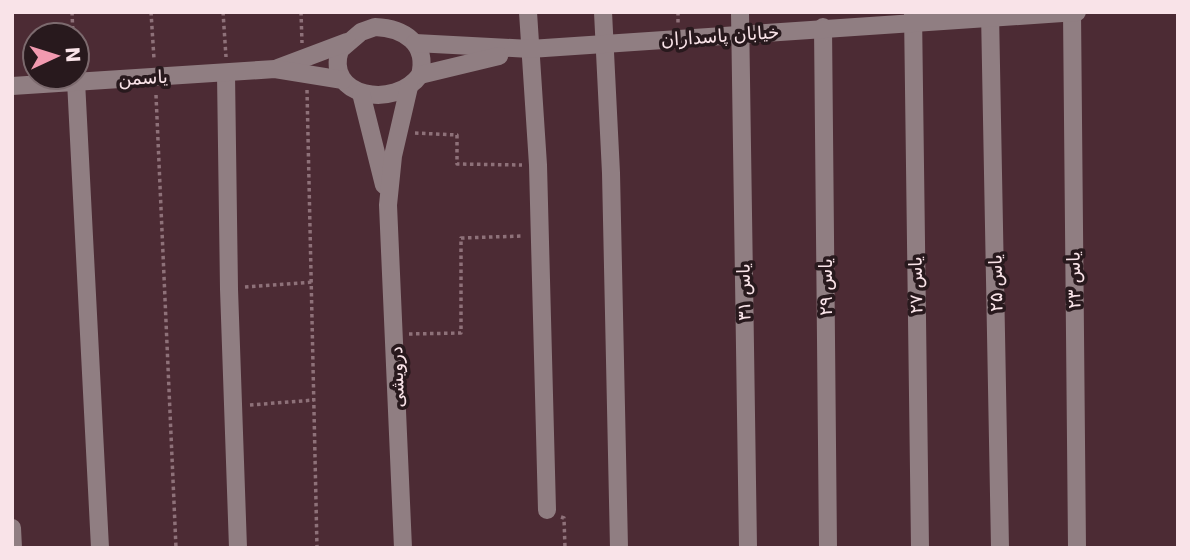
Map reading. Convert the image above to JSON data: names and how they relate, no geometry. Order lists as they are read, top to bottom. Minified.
{"streets":{"street":["خیابان پاسداران","یاسمن","یاس ۲۳","یاس ۲۵","یاس ۲۷","یاس ۲۹","یاس ۳۱","درویشی"]},"crossings":[["خیابان پاسداران","یاسمن"],["خیابان پاسداران","یاس ۲۳"],["خیابان پاسداران","یاس ۲۵"],["خیابان پاسداران","یاس ۲۷"],["خیابان پاسداران","یاس ۲۹"],["خیابان پاسداران","یاس ۳۱"]],"north":"right"}
